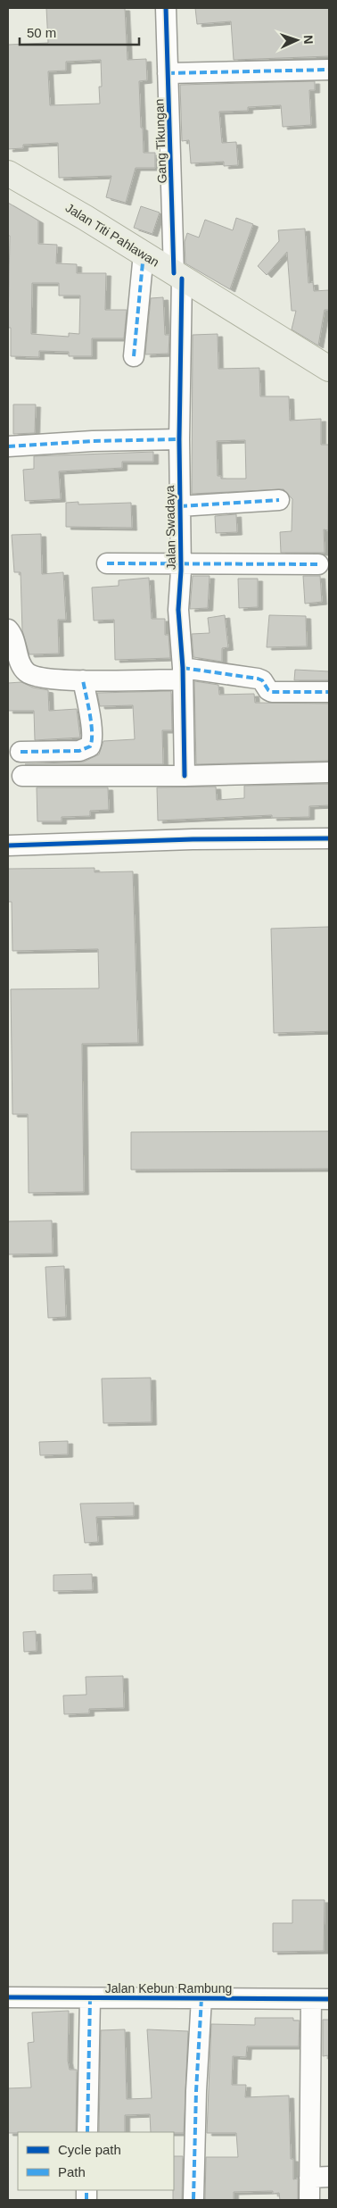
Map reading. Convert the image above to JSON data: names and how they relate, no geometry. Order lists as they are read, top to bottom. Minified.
{"streets":{"main road":["Jalan Titi Pahlawan"],"street":["Gang Tikungan","Jalan Swadaya","Jalan Kebun Rambung"]},"crossings":[["Gang Tikungan","Jalan Titi Pahlawan"],["Gang Tikungan","Jalan Swadaya"],["Jalan Titi Pahlawan","Jalan Swadaya"]],"legend":["Cycle path","Path"],"scale_bar":"50 m","north":"right"}
